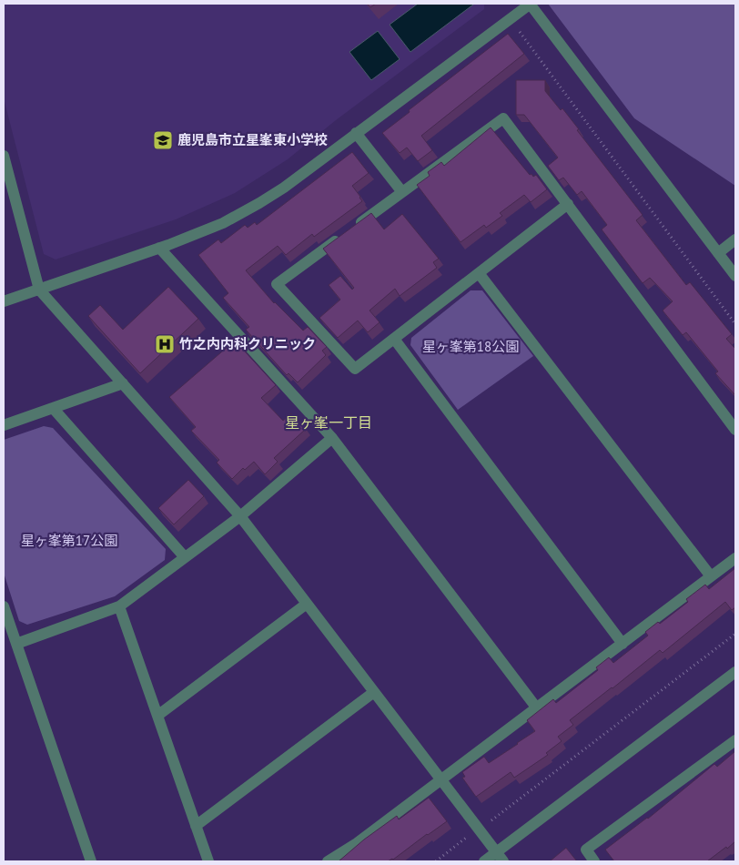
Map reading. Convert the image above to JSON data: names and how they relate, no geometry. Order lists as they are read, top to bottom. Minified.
{"districts":["星ヶ峯一丁目"],"parks":["星ヶ峯第18公園","星ヶ峯第17公園"],"places":{"school or university":["鹿児島市立星峯東小学校"],"hospital":["竹之内内科クリニック"]}}
